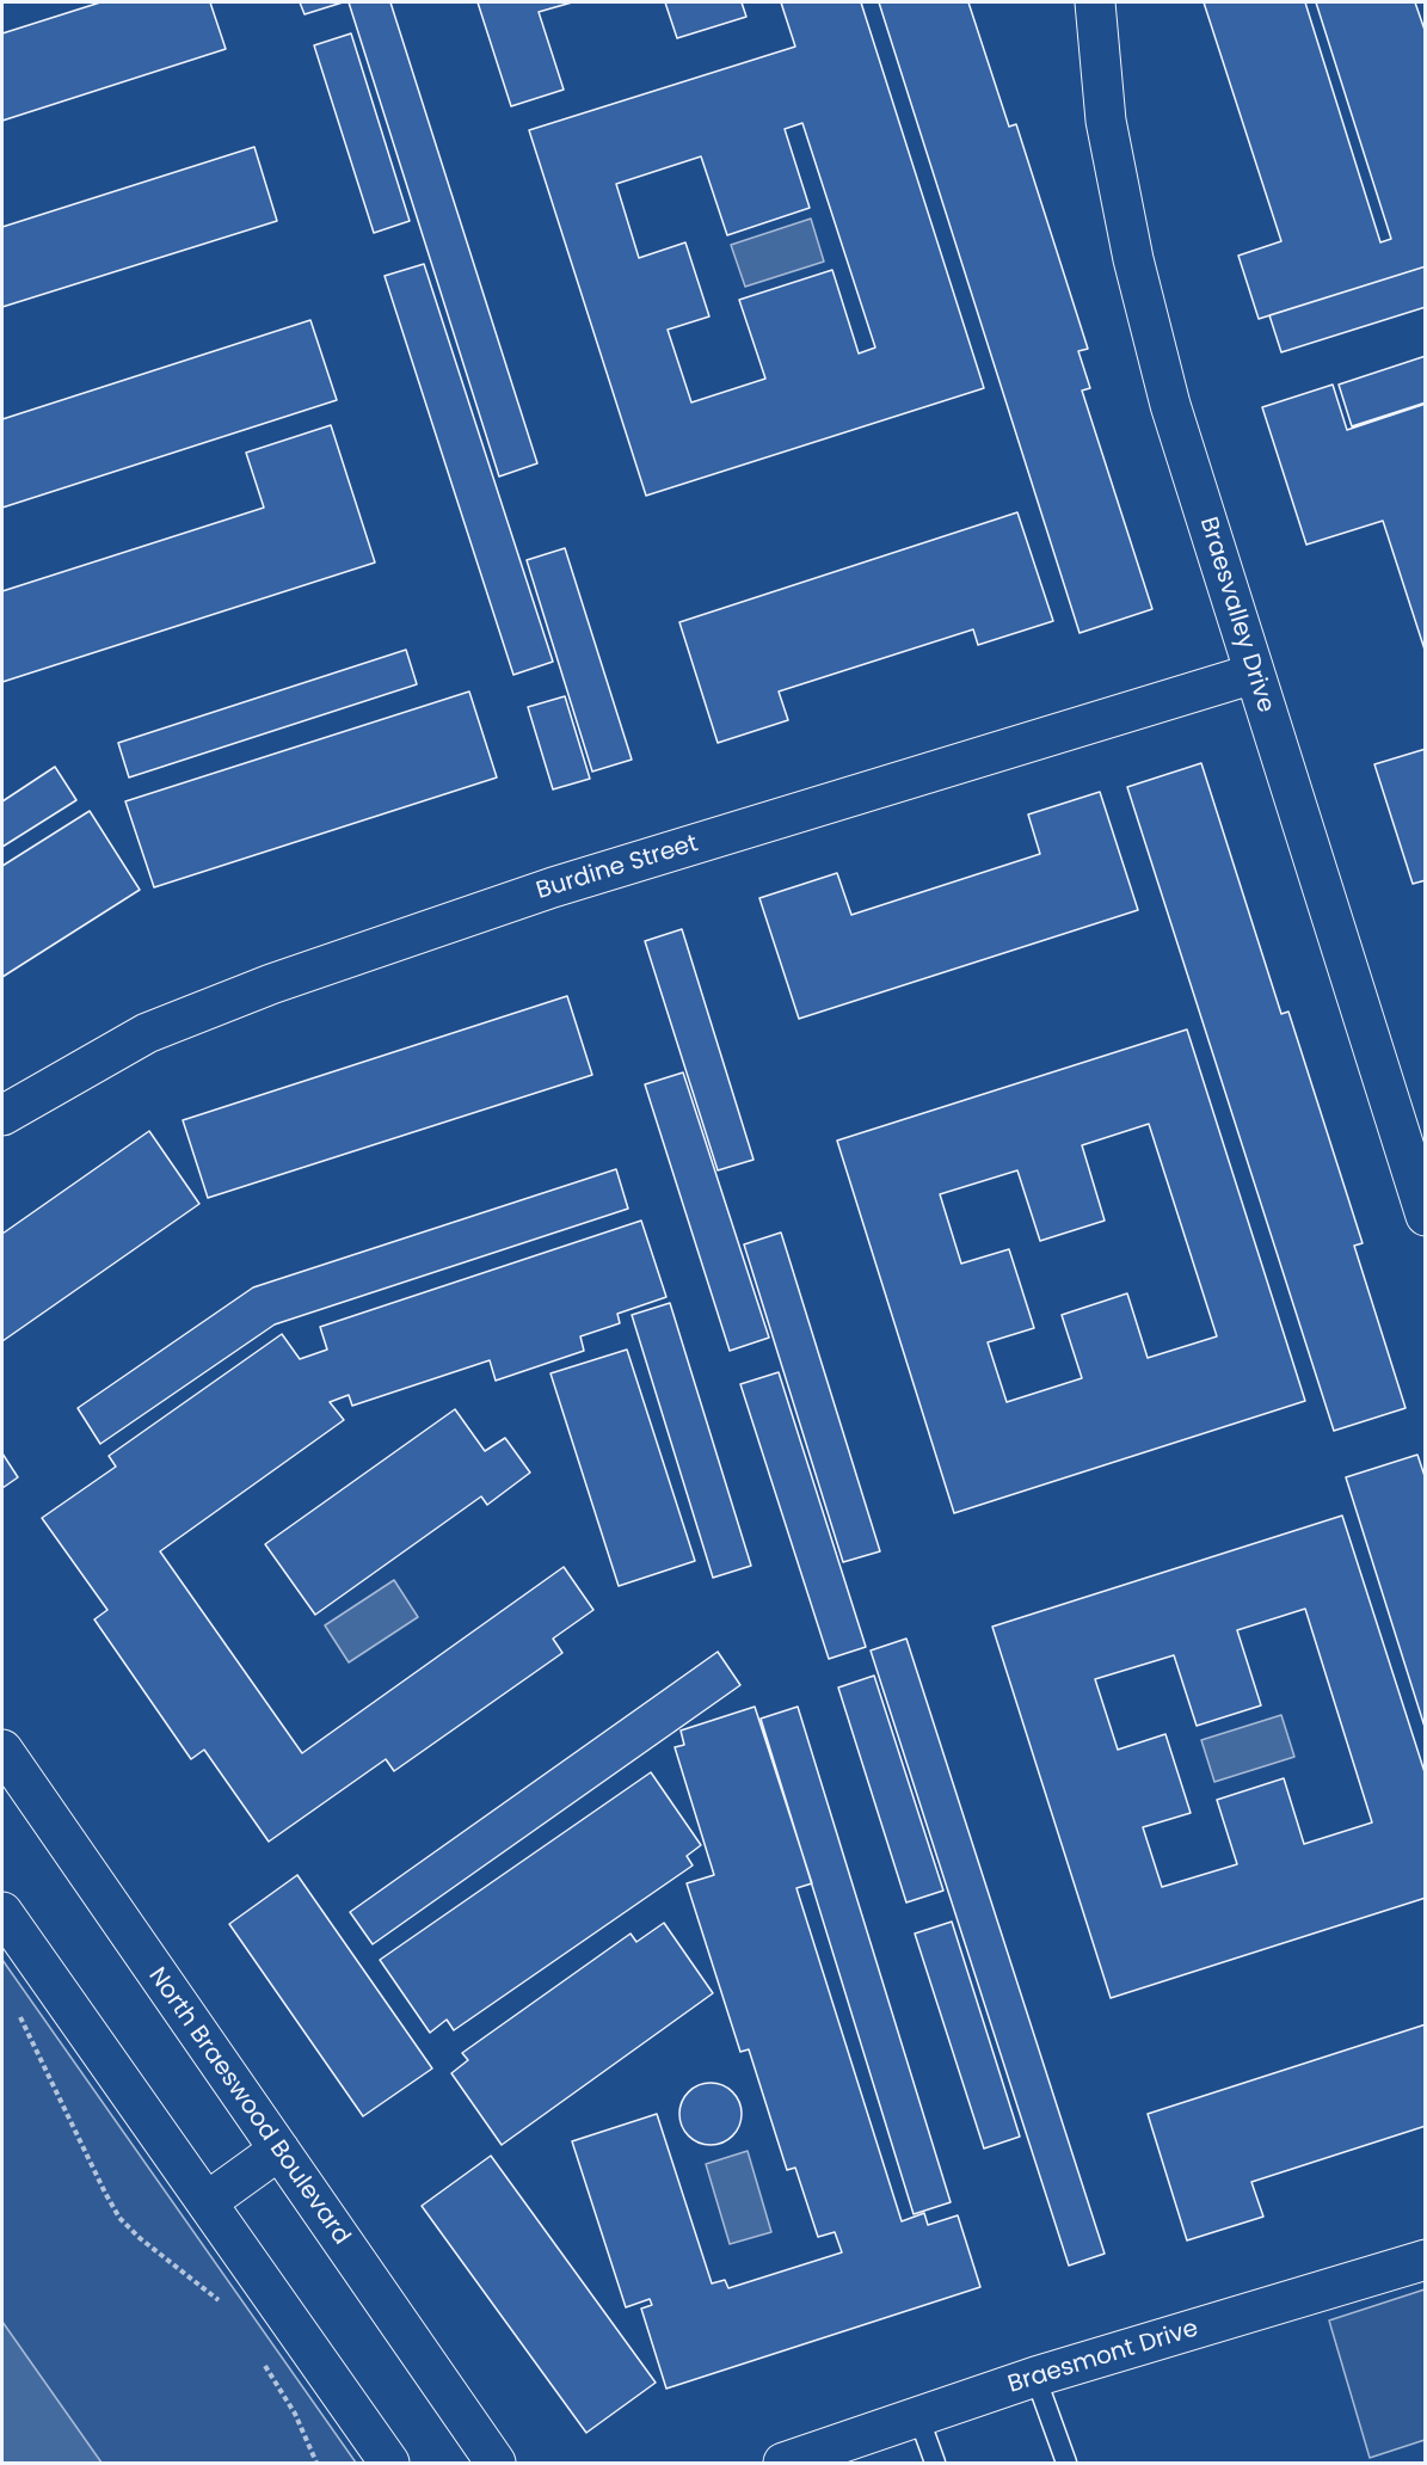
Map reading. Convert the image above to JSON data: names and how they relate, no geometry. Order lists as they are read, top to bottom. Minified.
{"streets":{"street":["Braesvalley Drive","Burdine Street","North Braeswood Boulevard","Braesmont Drive"]},"crossings":[["Braesvalley Drive","Burdine Street"]]}
